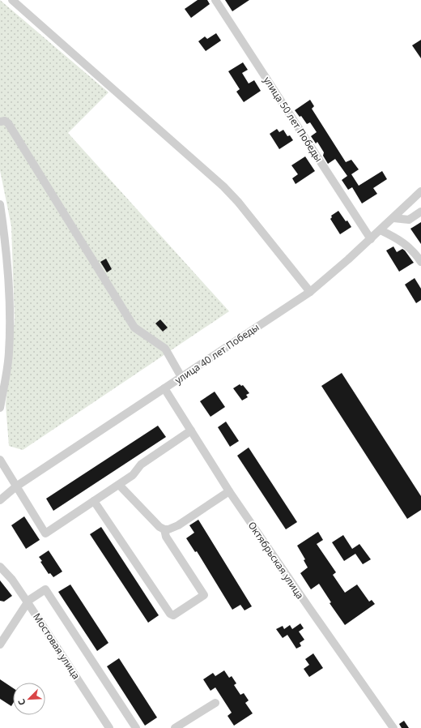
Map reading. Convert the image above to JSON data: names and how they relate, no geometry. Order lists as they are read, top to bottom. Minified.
{"streets":{"street":["улица 50 лет Победы","улица 40 лет Победы","Октябрьская улица","Мостовая улица"]},"crossings":[["улица 50 лет Победы","улица 40 лет Победы"],["улица 40 лет Победы","Октябрьская улица"]],"north":"bottom left"}
